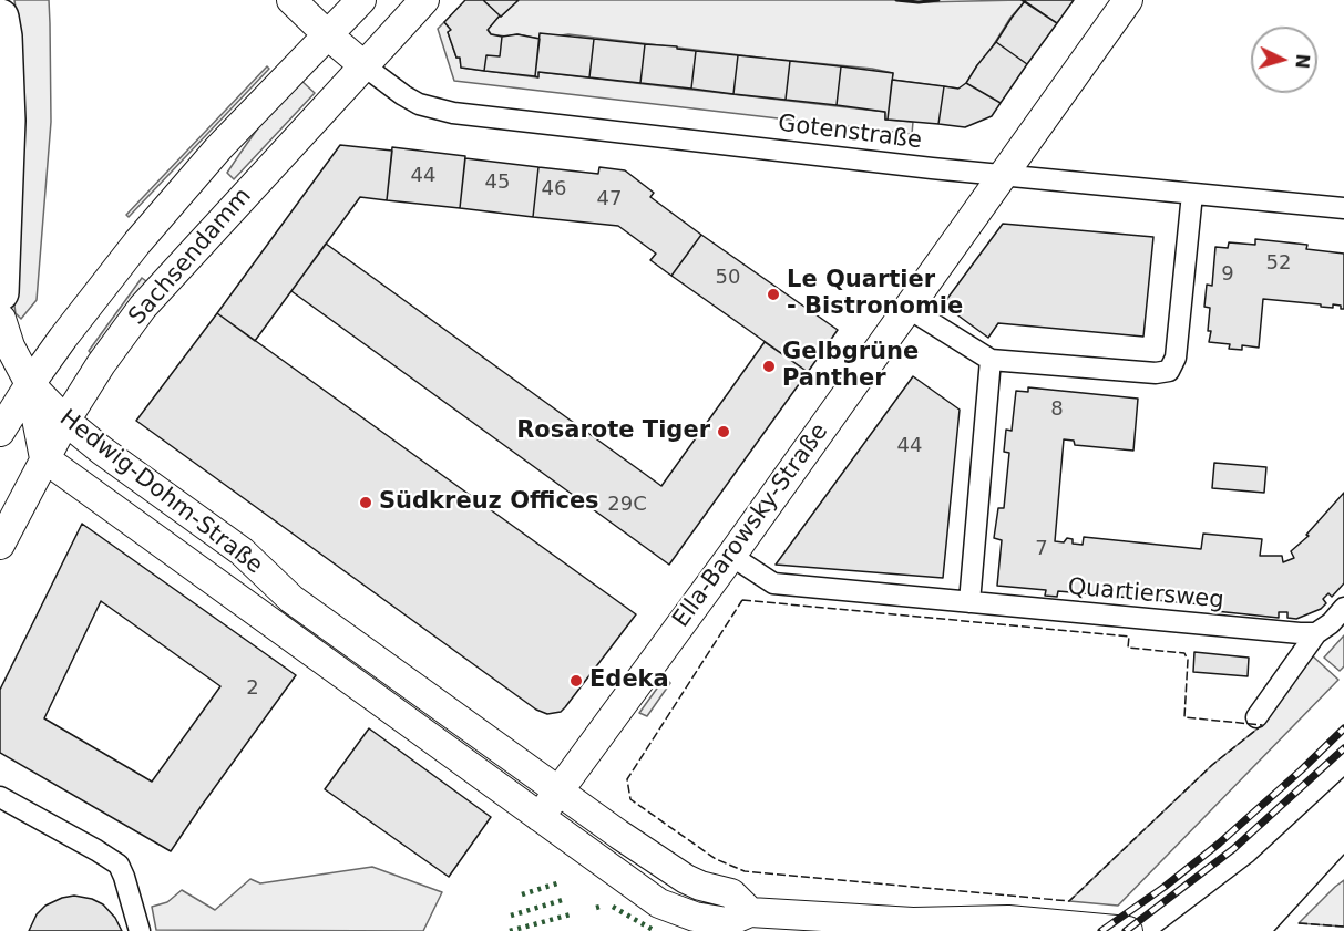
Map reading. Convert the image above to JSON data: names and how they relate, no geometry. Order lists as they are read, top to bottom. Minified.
{"streets":{"street":["Gotenstraße","Sachsendamm","Hedwig-Dohm-Straße","Ella-Barowsky-Straße","Quartiersweg"]},"crossings":[["Gotenstraße","Sachsendamm"],["Gotenstraße","Ella-Barowsky-Straße"],["Sachsendamm","Hedwig-Dohm-Straße"],["Hedwig-Dohm-Straße","Ella-Barowsky-Straße"],["Ella-Barowsky-Straße","Quartiersweg"]],"places":["Le Quartier - Bistronomie","Gelbgrüne Panther","Rosarote Tiger","Südkreuz Offices","Edeka"],"house_numbers":["44","45","46","47","52","9","50","8","44","29C","7","2"],"north":"right"}
